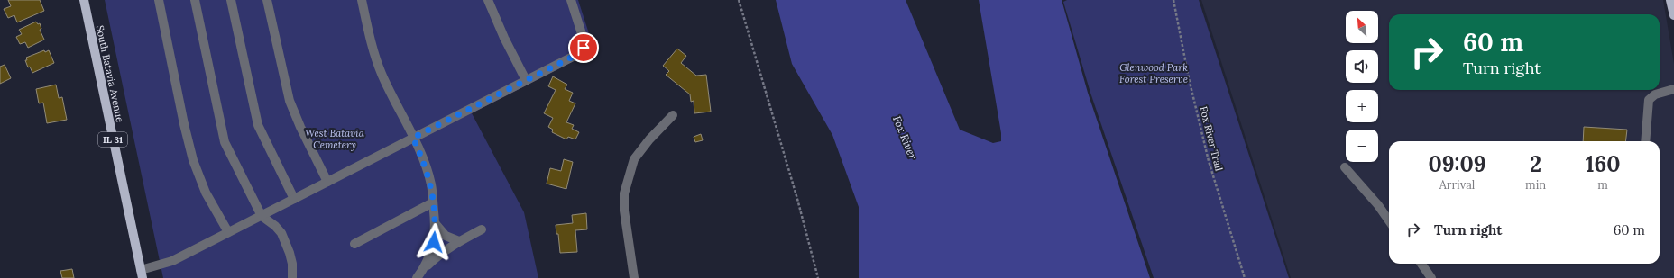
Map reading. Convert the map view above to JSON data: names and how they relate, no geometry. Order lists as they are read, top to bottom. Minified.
{"streets":{"main road":["South Batavia Avenue","IL 31"],"path":["Fox River Trail"]},"water":["Fox River"],"parks":["Glenwood Park Forest Preserve","West Batavia Cemetery"],"north":"top left","page":{"map_buttons":["+","−"],"turn":["60 m","Turn right"],"eta":["09:09","Arrival","2","min","160","m"],"list":[{"name":"Turn right","value":"60 m"}]}}
